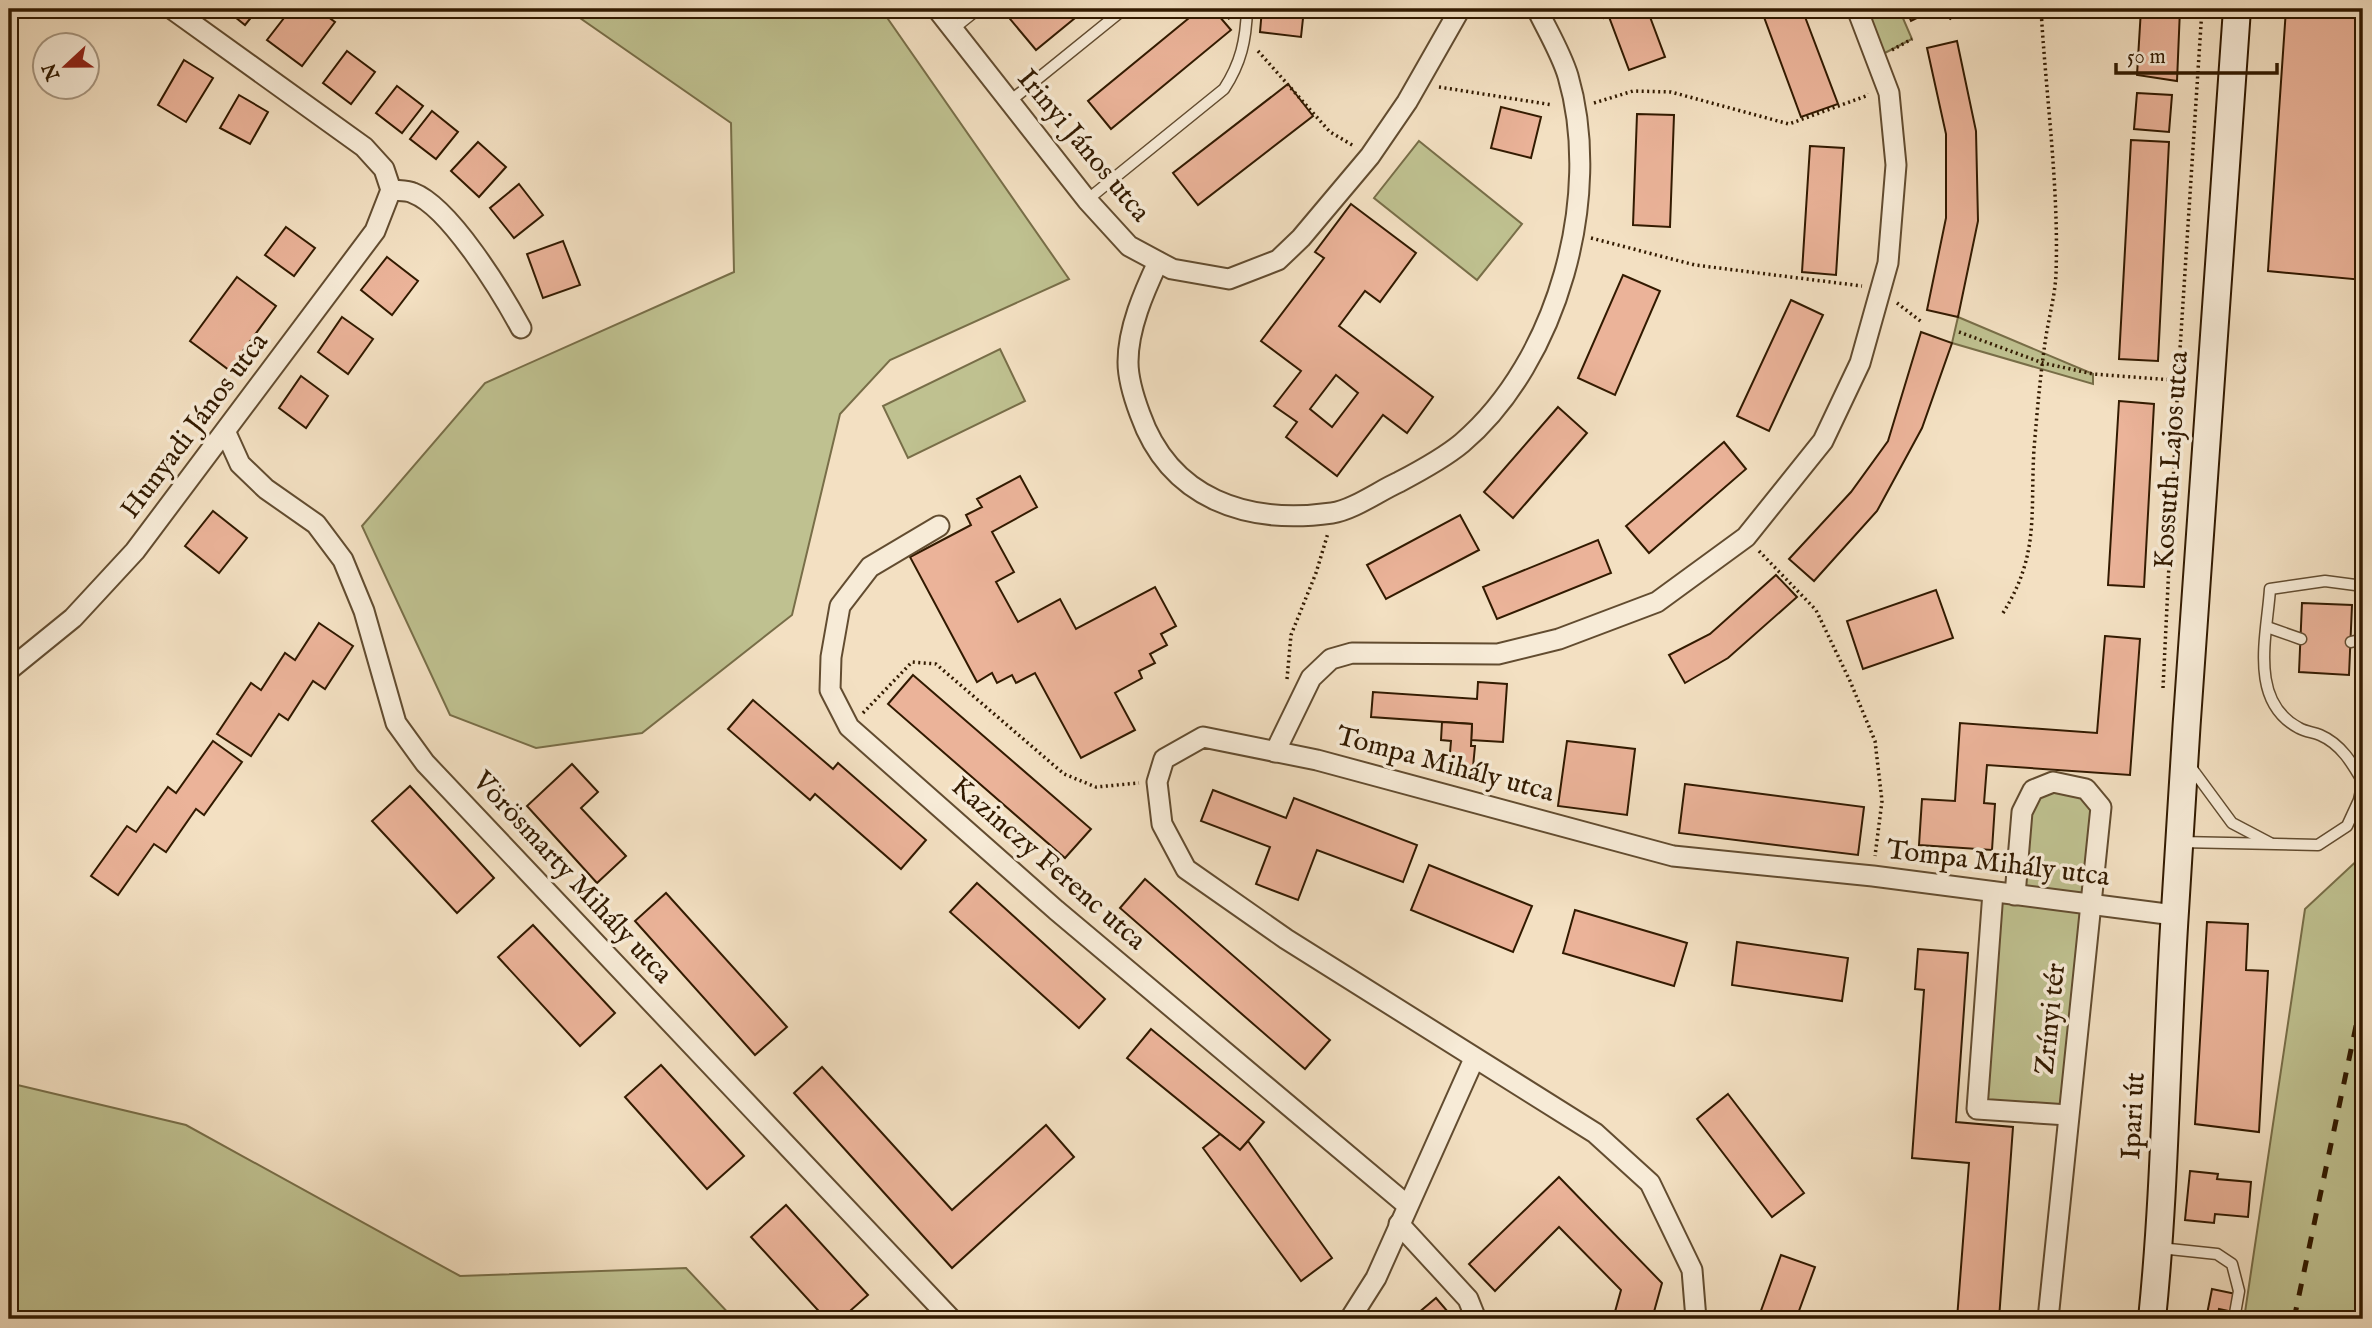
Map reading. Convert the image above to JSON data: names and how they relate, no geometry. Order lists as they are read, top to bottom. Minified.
{"streets":{"main road":["Kossuth Lajos utca","Ipari út"],"street":["Irinyi János utca","Hunyadi János utca","Tompa Mihály utca","Kazinczy Ferenc utca","Vörösmarty Mihály utca","Zrínyi tér"]},"crossings":[["Hunyadi János utca","Vörösmarty Mihály utca"],["Kossuth Lajos utca","Tompa Mihály utca"],["Kossuth Lajos utca","Ipari út"],["Tompa Mihály utca","Zrínyi tér"],["Tompa Mihály utca","Ipari út"]],"scale_bar":"50 m","north":"left"}
